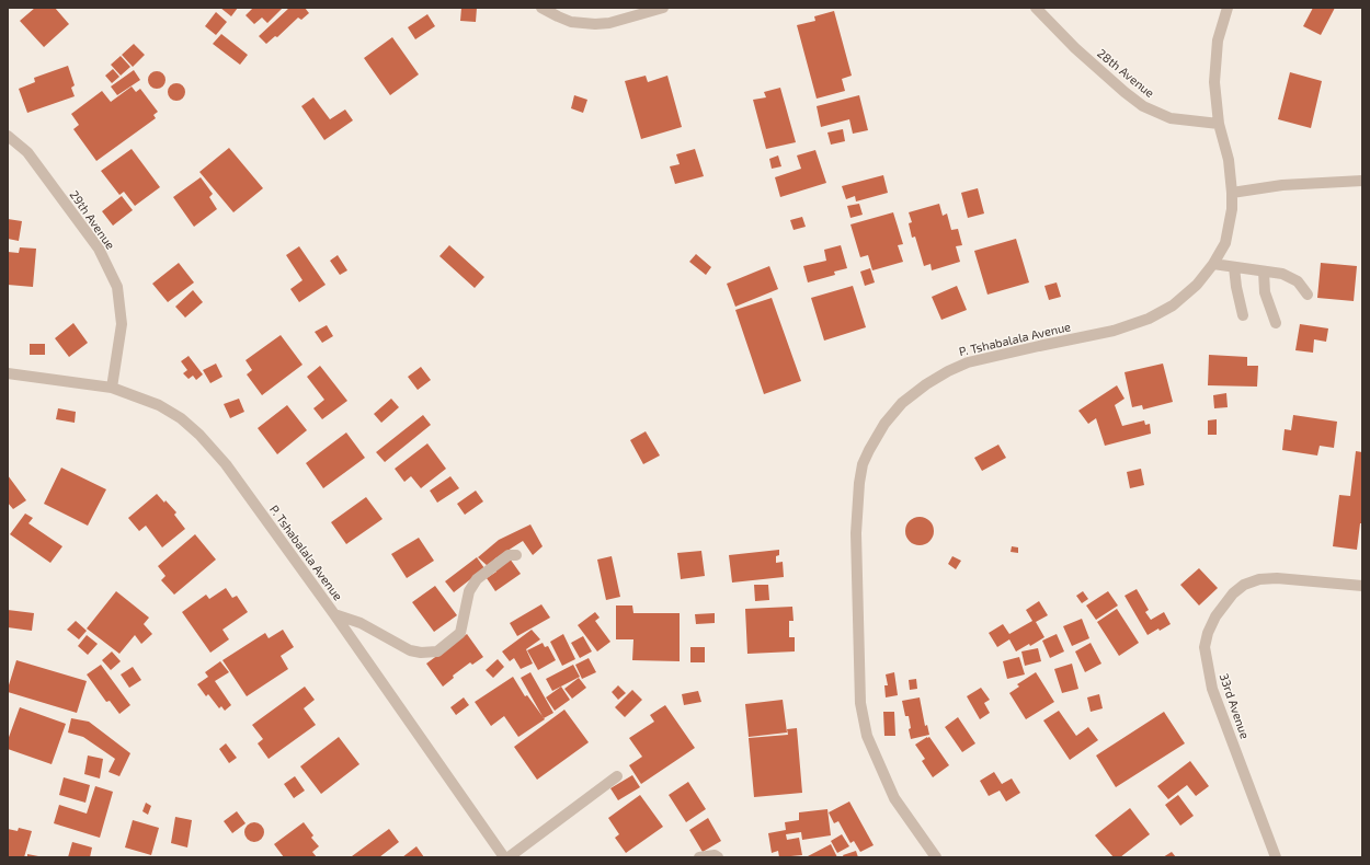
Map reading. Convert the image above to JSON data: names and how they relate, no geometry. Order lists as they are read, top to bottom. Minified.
{"streets":{"street":["28th Avenue","29th Avenue","P. Tshabalala Avenue","33rd Avenue"]},"crossings":[["28th Avenue","P. Tshabalala Avenue"],["29th Avenue","P. Tshabalala Avenue"]]}
